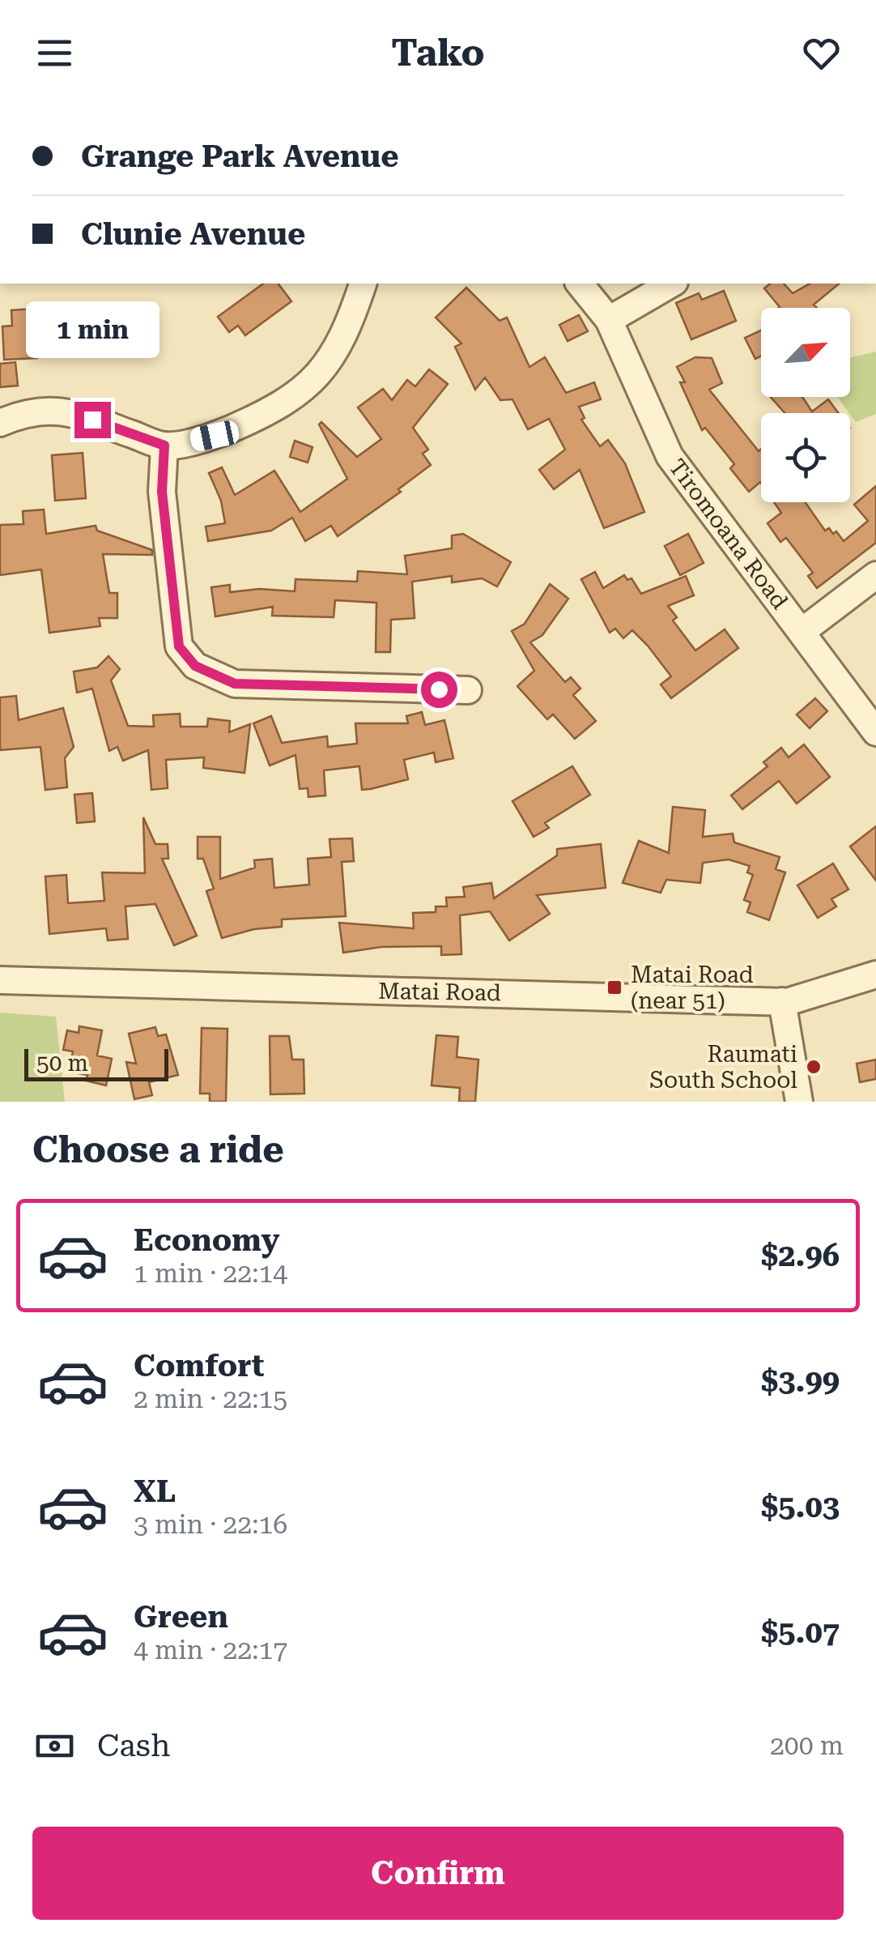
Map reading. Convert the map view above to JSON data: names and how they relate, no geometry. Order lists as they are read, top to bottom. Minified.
{"streets":{"street":["Tiromoana Road","Matai Road"]},"places":{"transit":["Matai Road (near 51)"],"other":["Raumati South School"]},"scale_bar":"50 m","north":"top right","page":{"header":"Tako","banner":["Grange Park Avenue","Clunie Avenue"],"bubble":"1 min","scale":"50 m","heading":"Choose a ride","list":[{"name":"Economy","note":"1 min · 22:14","value":"$2.96"},{"name":"Comfort","note":"2 min · 22:15","value":"$3.99"},{"name":"XL","note":"3 min · 22:16","value":"$5.03"},{"name":"Green","note":"4 min · 22:17","value":"$5.07"}],"pay":["Cash","200 m"],"buttons":"Confirm"}}
